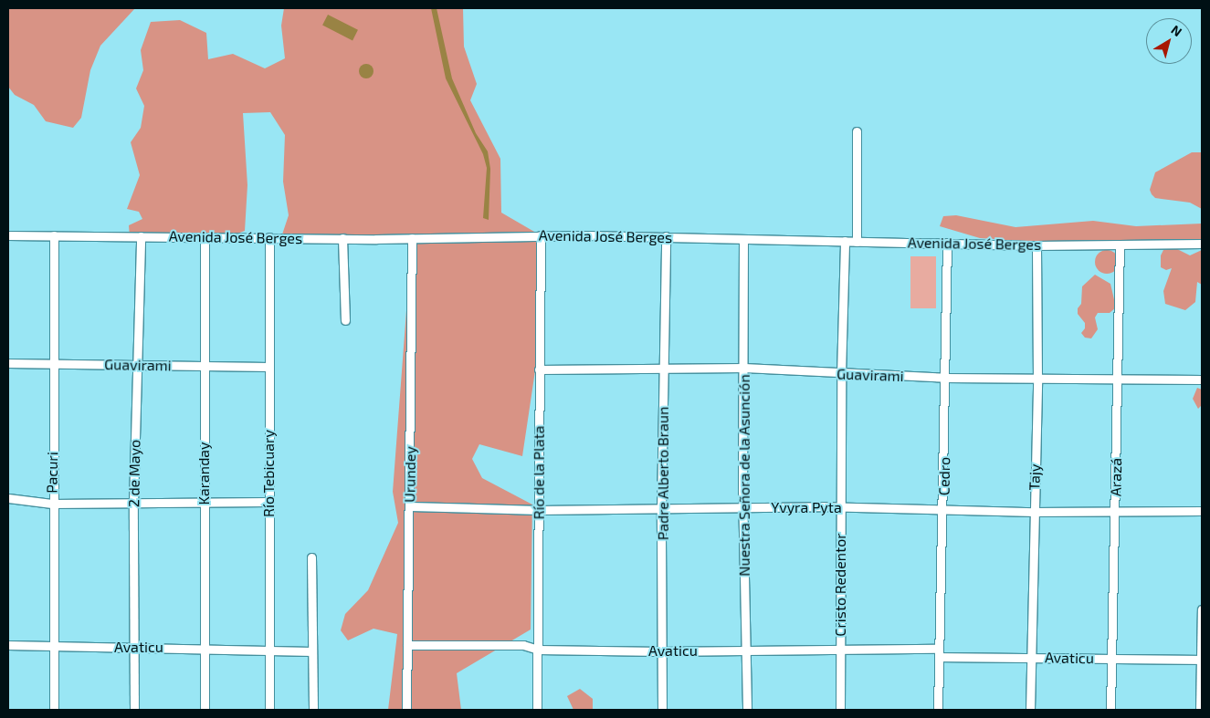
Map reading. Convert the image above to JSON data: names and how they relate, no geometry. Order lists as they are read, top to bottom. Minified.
{"streets":{"street":["Avenida José Berges","Guavirami","Pacuri","Río de la Plata","2 de Mayo","Karanday","Río Tebicuary","Padre Alberto Braun","Urundey","Nuestra Señora de la Asunción","Cedro","Tajy","Arazá","Yvyra Pyta","Cristo Redentor","Avaticu"]},"crossings":[["Avenida José Berges","Pacuri"],["Avenida José Berges","Río de la Plata"],["Avenida José Berges","2 de Mayo"],["Avenida José Berges","Karanday"],["Avenida José Berges","Río Tebicuary"],["Avenida José Berges","Padre Alberto Braun"],["Avenida José Berges","Urundey"],["Avenida José Berges","Nuestra Señora de la Asunción"],["Avenida José Berges","Cedro"],["Avenida José Berges","Tajy"],["Avenida José Berges","Arazá"],["Avenida José Berges","Cristo Redentor"],["Guavirami","Pacuri"],["Guavirami","Río de la Plata"],["Guavirami","2 de Mayo"],["Guavirami","Karanday"],["Guavirami","Río Tebicuary"],["Guavirami","Padre Alberto Braun"],["Guavirami","Nuestra Señora de la Asunción"],["Guavirami","Cedro"],["Guavirami","Tajy"],["Guavirami","Arazá"],["Guavirami","Cristo Redentor"],["Pacuri","Avaticu"],["Río de la Plata","Yvyra Pyta"],["Río de la Plata","Avaticu"],["2 de Mayo","Avaticu"],["Karanday","Avaticu"],["Río Tebicuary","Avaticu"],["Padre Alberto Braun","Yvyra Pyta"],["Padre Alberto Braun","Avaticu"],["Urundey","Yvyra Pyta"],["Urundey","Avaticu"],["Nuestra Señora de la Asunción","Yvyra Pyta"],["Nuestra Señora de la Asunción","Avaticu"],["Cedro","Yvyra Pyta"],["Cedro","Avaticu"],["Tajy","Yvyra Pyta"],["Tajy","Avaticu"],["Arazá","Yvyra Pyta"],["Arazá","Avaticu"],["Yvyra Pyta","Cristo Redentor"],["Cristo Redentor","Avaticu"]],"north":"top right"}
